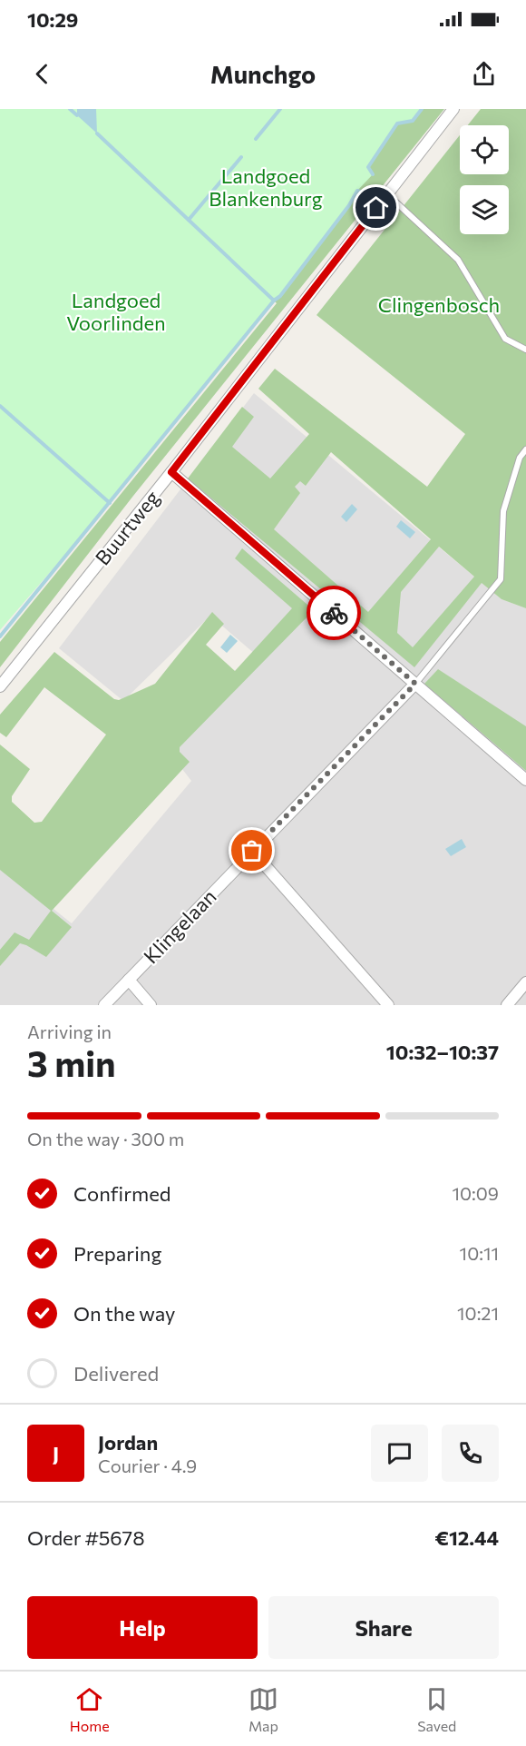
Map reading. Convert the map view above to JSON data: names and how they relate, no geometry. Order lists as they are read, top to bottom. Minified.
{"streets":{"street":["Buurtweg","Klingelaan"]},"parks":["Landgoed Blankenburg","Landgoed Voorlinden","Clingenbosch"],"page":{"status":"10:29","header":"Munchgo","heading":["3 min","Arriving in","10:32–10:37"],"panel":["Jordan","Courier · 4.9","Order #5678","€12.44"],"bar":"On the way · 300 m","list":[["Confirmed","10:09"],["Preparing","10:11"],["On the way","10:21"],"Delivered"],"round":"J","buttons":["Help","Share"],"tabs":["Home","Map","Saved"]}}
